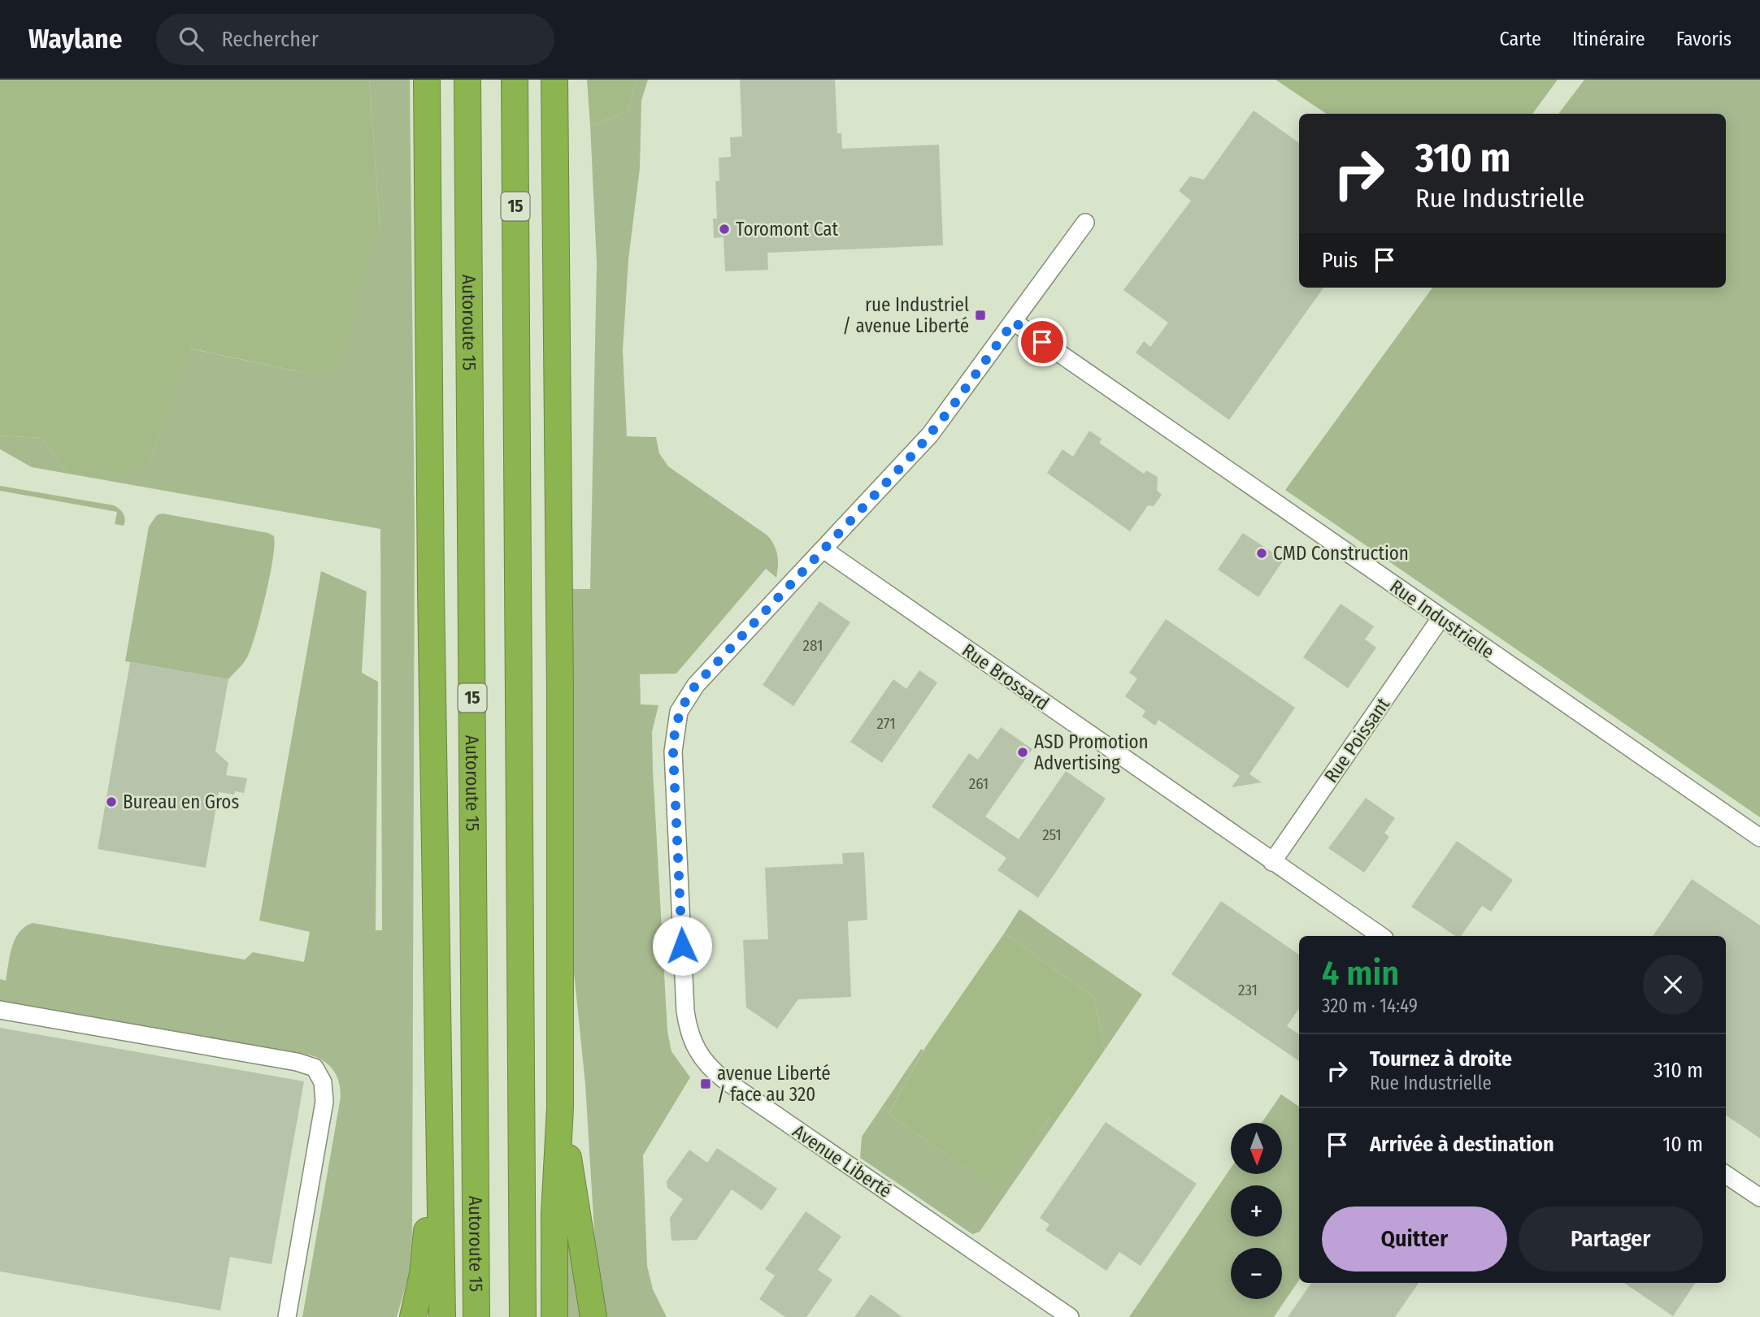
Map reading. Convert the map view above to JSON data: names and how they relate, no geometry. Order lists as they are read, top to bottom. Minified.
{"streets":{"highway":["15","Autoroute 15"],"street":["Rue Industrielle","Rue Brossard","Rue Poissant","Avenue Liberté"]},"crossings":[["Rue Industrielle","Rue Poissant"],["Rue Industrielle","Avenue Liberté"],["Rue Brossard","Rue Poissant"],["Rue Brossard","Avenue Liberté"]],"places":{"other":["Toromont Cat","CMD Construction","ASD Promotion Advertising","Bureau en Gros"],"transit":["rue Industriel / avenue Liberté","avenue Liberté / face au 320"]},"house_numbers":["281","271","261","251","231"],"north":"bottom","page":{"header":"Waylane","search":"Rechercher","nav":["Carte","Itinéraire","Favoris"],"turn":["310 m","Rue Industrielle"],"then":"Puis","heading":["4 min","320 m · 14:49"],"list":[{"name":"Tournez à droite","note":"Rue Industrielle","value":"310 m"},{"name":"Arrivée à destination","value":"10 m"}],"map_buttons":["+","−"],"buttons":["Quitter","Partager"]}}
